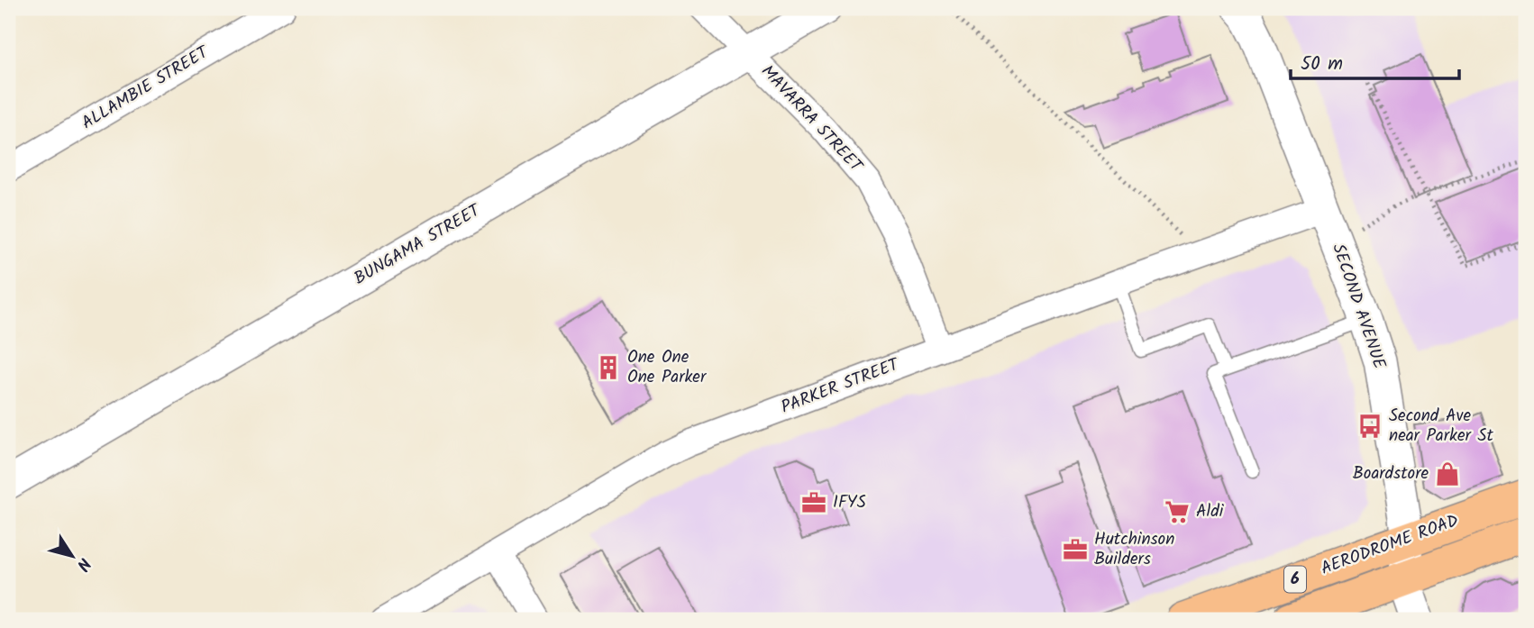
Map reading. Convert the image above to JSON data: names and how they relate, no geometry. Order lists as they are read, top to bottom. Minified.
{"streets":{"main road":["AERODROME ROAD","6"],"street":["ALLAMBIE STREET","MAVARRA STREET","BUNGAMA STREET","SECOND AVENUE","PARKER STREET"]},"crossings":[["MAVARRA STREET","BUNGAMA STREET"],["MAVARRA STREET","PARKER STREET"],["SECOND AVENUE","PARKER STREET"],["SECOND AVENUE","AERODROME ROAD"],["SECOND AVENUE","6"]],"places":{"building":["One One One Parker"],"bus stop":["Second Ave near Parker St"],"shop":["Boardstore"],"office":["IFYS","Hutchinson Builders"],"supermarket":["Aldi"]},"scale_bar":"50 m","north":"bottom right"}
